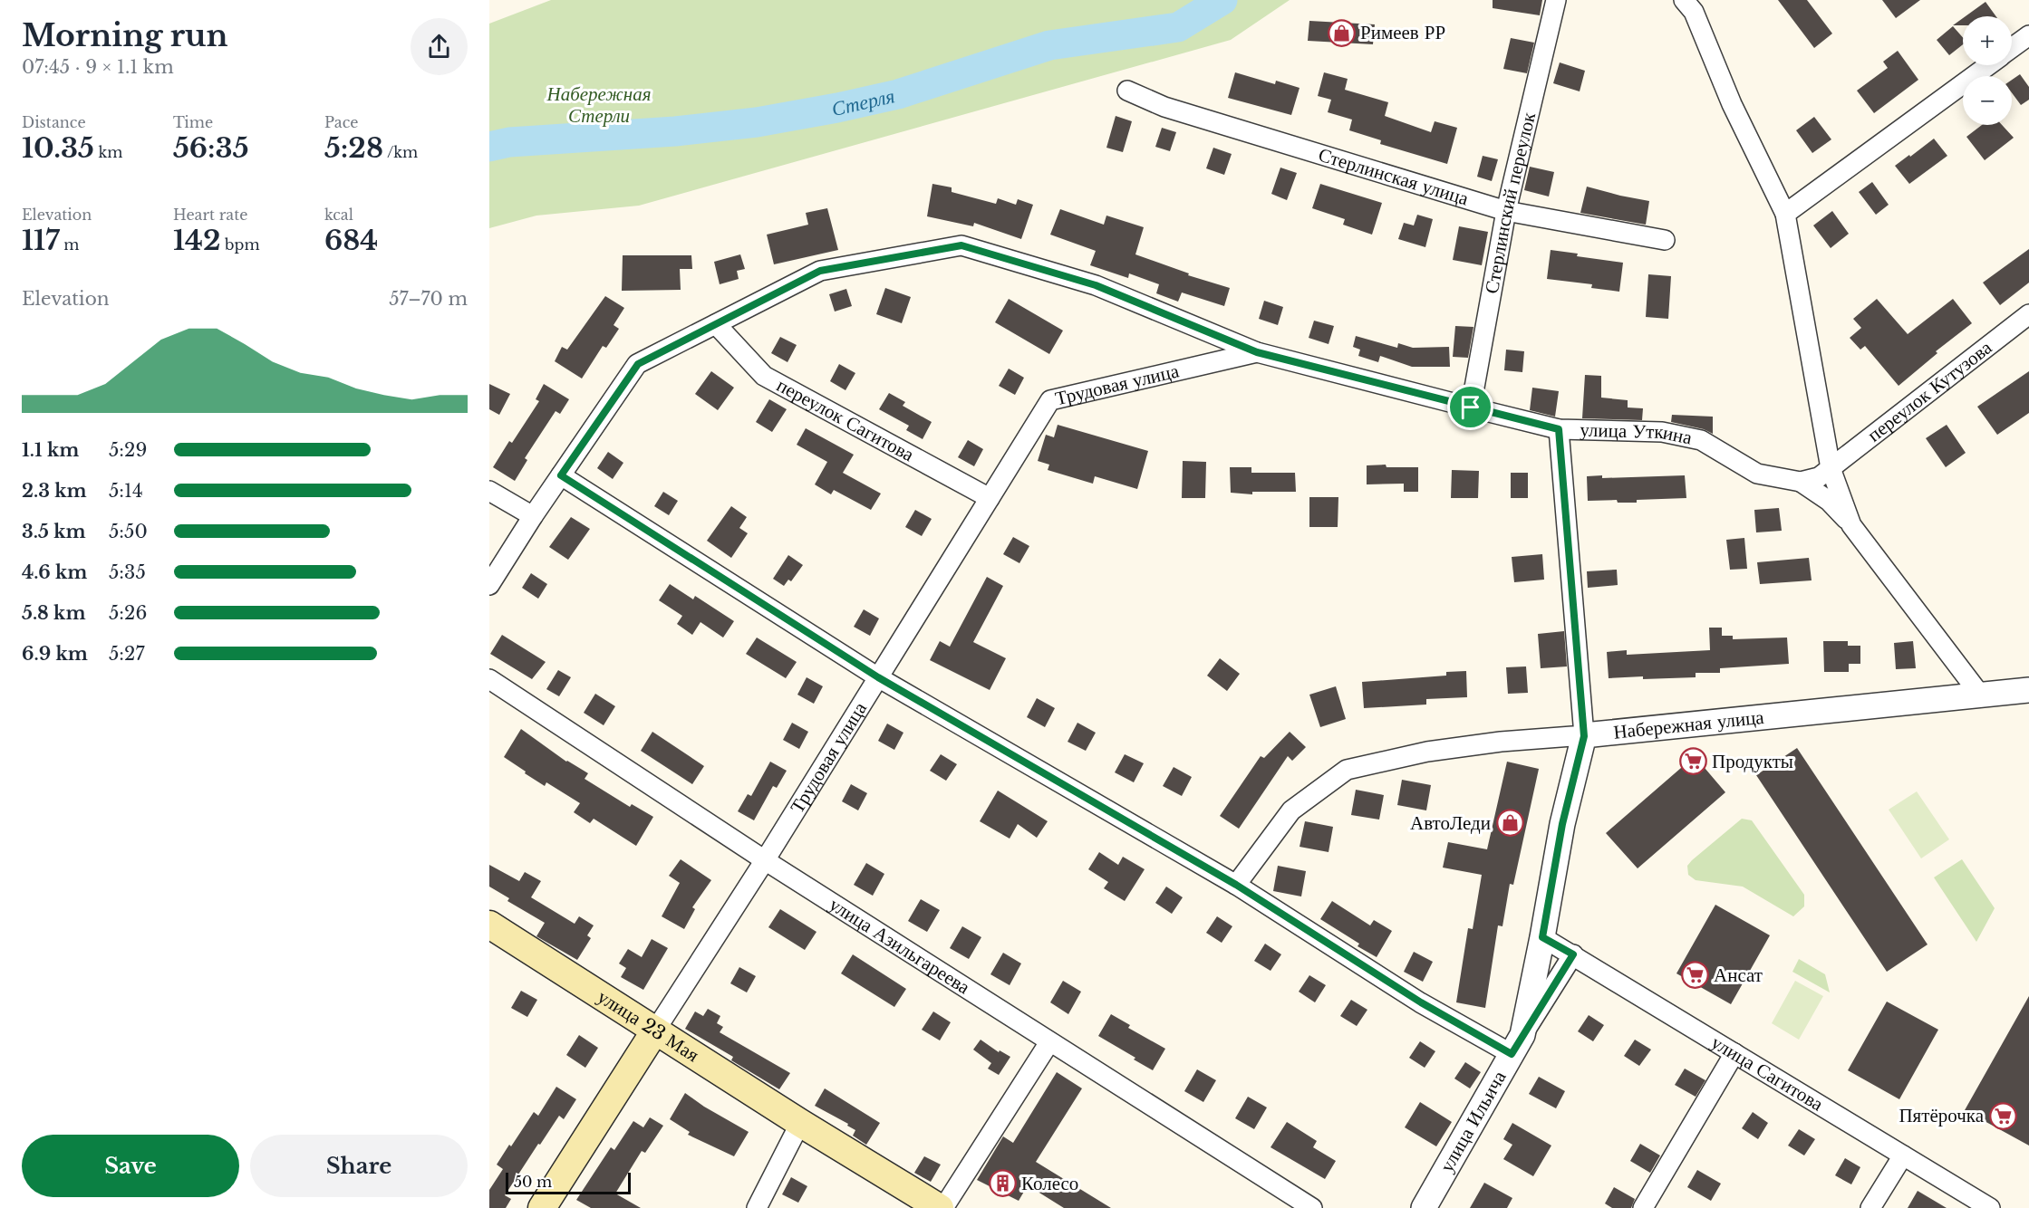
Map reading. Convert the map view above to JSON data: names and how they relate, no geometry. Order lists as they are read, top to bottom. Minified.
{"streets":{"main road":["Трудовая улица","улица 23 Мая"],"street":["Стерлинская улица","Стерлинский переулок","переулок Кутузова","переулок Сагитова","улица Уткина","Набережная улица","улица Азильгареева","улица Сагитова","улица Ильича"]},"crossings":[["Стерлинская улица","Стерлинский переулок"],["Стерлинский переулок","улица Уткина"],["Трудовая улица","переулок Сагитова"],["Трудовая улица","улица Уткина"],["Трудовая улица","улица Азильгареева"],["Трудовая улица","улица 23 Мая"],["переулок Сагитова","улица Уткина"],["Набережная улица","улица Ильича"],["улица Сагитова","улица Ильича"]],"water":["Стерля"],"parks":["Набережная Стерли"],"places":{"shop":["Римеев РР","АвтоЛеди"],"supermarket":["Продукты","Ансат","Пятёрочка"],"building":["Колесо"]},"scale_bar":"50 m","page":{"heading":["Morning run","07:45 · 9 × 1.1 km"],"map_buttons":["+","−"],"stats":[["Distance","10.35 km"],["Time","56:35"],["Pace","5:28 /km"],["Elevation","117 m"],["Heart rate","142 bpm"],["kcal","684"]],"chart":["Elevation","57–70 m"],"list":[{"name":"1.1 km","note":"5:29"},{"name":"2.3 km","note":"5:14"},{"name":"3.5 km","note":"5:50"},{"name":"4.6 km","note":"5:35"},{"name":"5.8 km","note":"5:26"},{"name":"6.9 km","note":"5:27"}],"buttons":["Save","Share"],"scale":"50 m"}}
